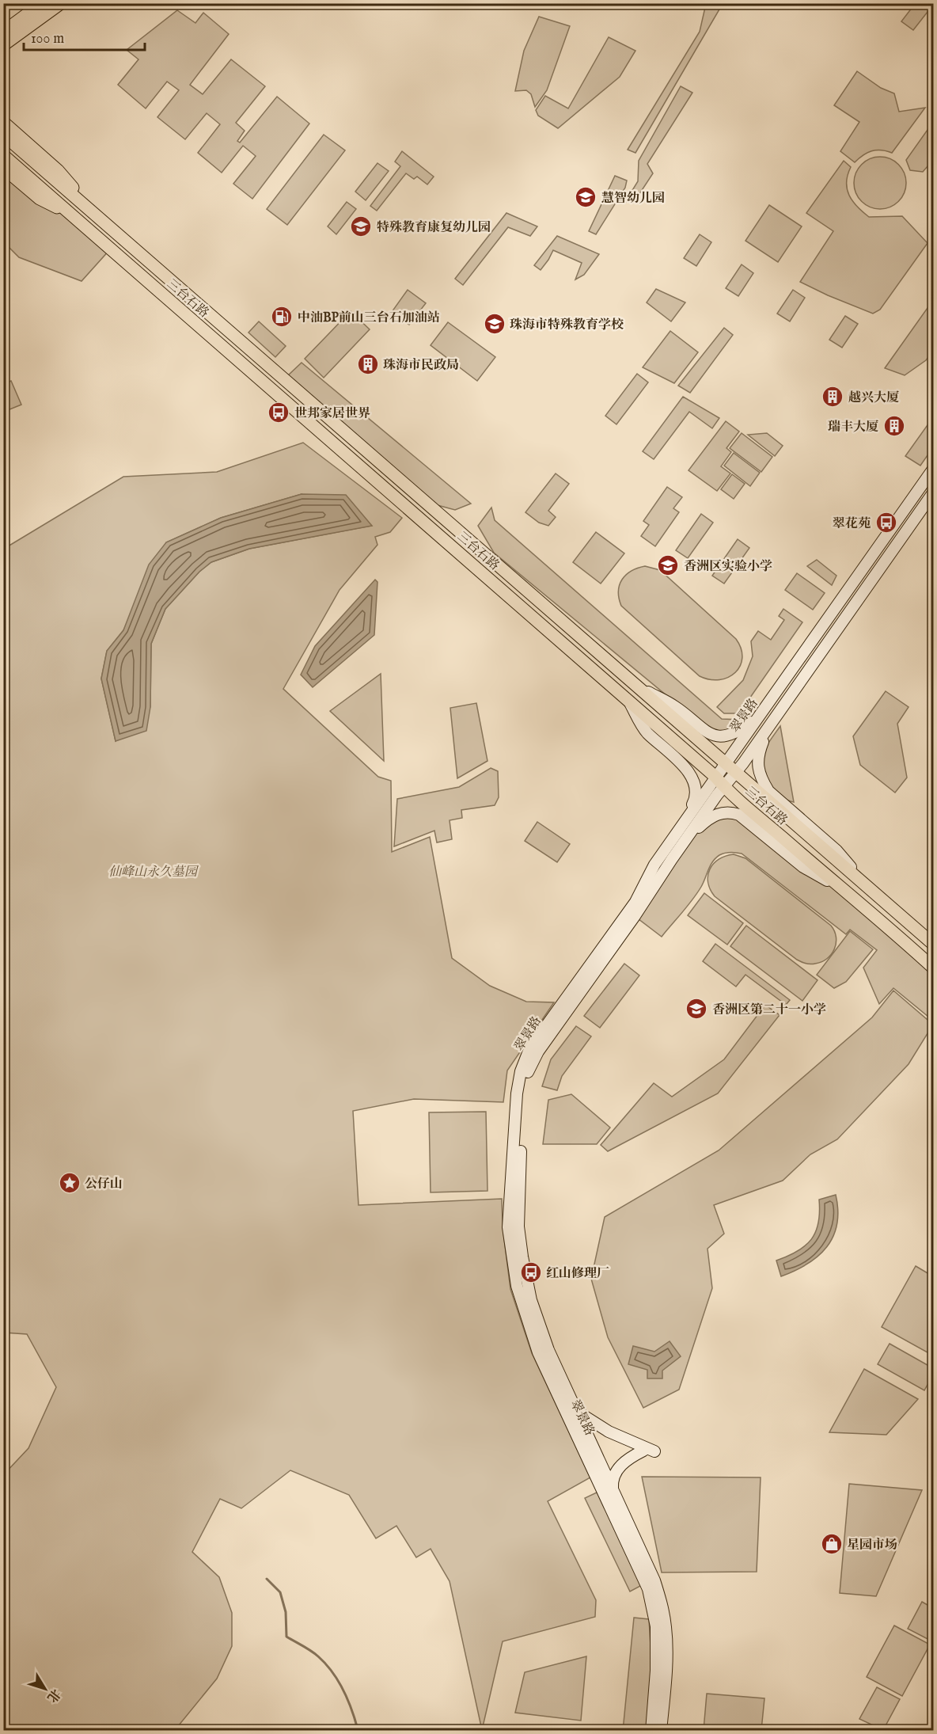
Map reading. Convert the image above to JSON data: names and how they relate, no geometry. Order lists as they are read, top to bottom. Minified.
{"streets":{"main road":["三台石路","翠景路"]},"crossings":[["三台石路","翠景路"]],"parks":["仙峰山永久墓园"],"places":{"school or university":["慧智幼儿园","特殊教育康复幼儿园","珠海市特殊教育学校","香洲区实验小学","香洲区第二十一小学"],"fuel station":["中油BP前山三台石加油站"],"building":["珠海市民政局","越兴大厦","瑞丰大厦"],"bus stop":["世邦家居世界","翠花苑","红山修理厂"],"place":["公仔山"],"shop":["星园市场"]},"scale_bar":"100 m","north":"bottom right"}
